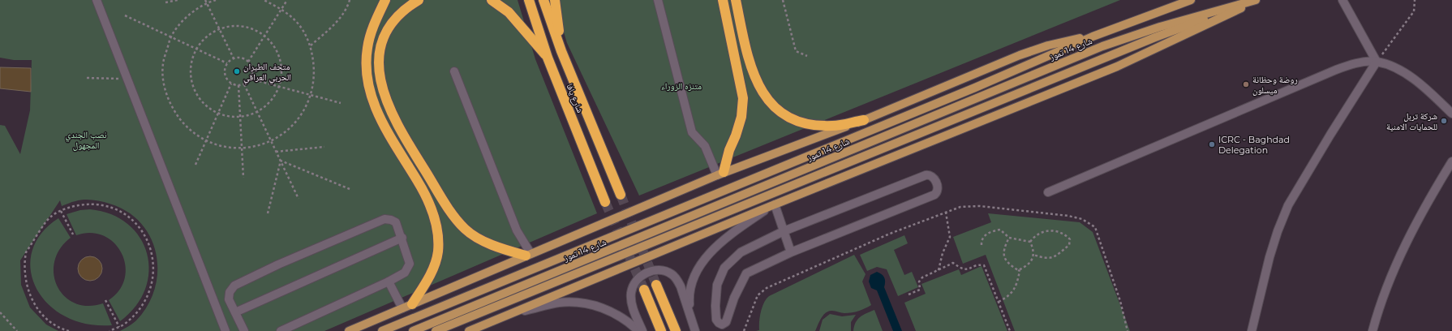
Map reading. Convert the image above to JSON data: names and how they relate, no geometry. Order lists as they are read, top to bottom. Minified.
{"streets":{"highway":["شارع يافا"],"main road":["شارع 14 تموز"]},"parks":["متنزه الزوراء","نصب الجندي المجهول"],"places":["متحف الطيران الحربي العراقي","روضة وحظانة ميسلون","شركة تربل للحمايات الامنية","ICRC - Baghdad Delegation"]}
